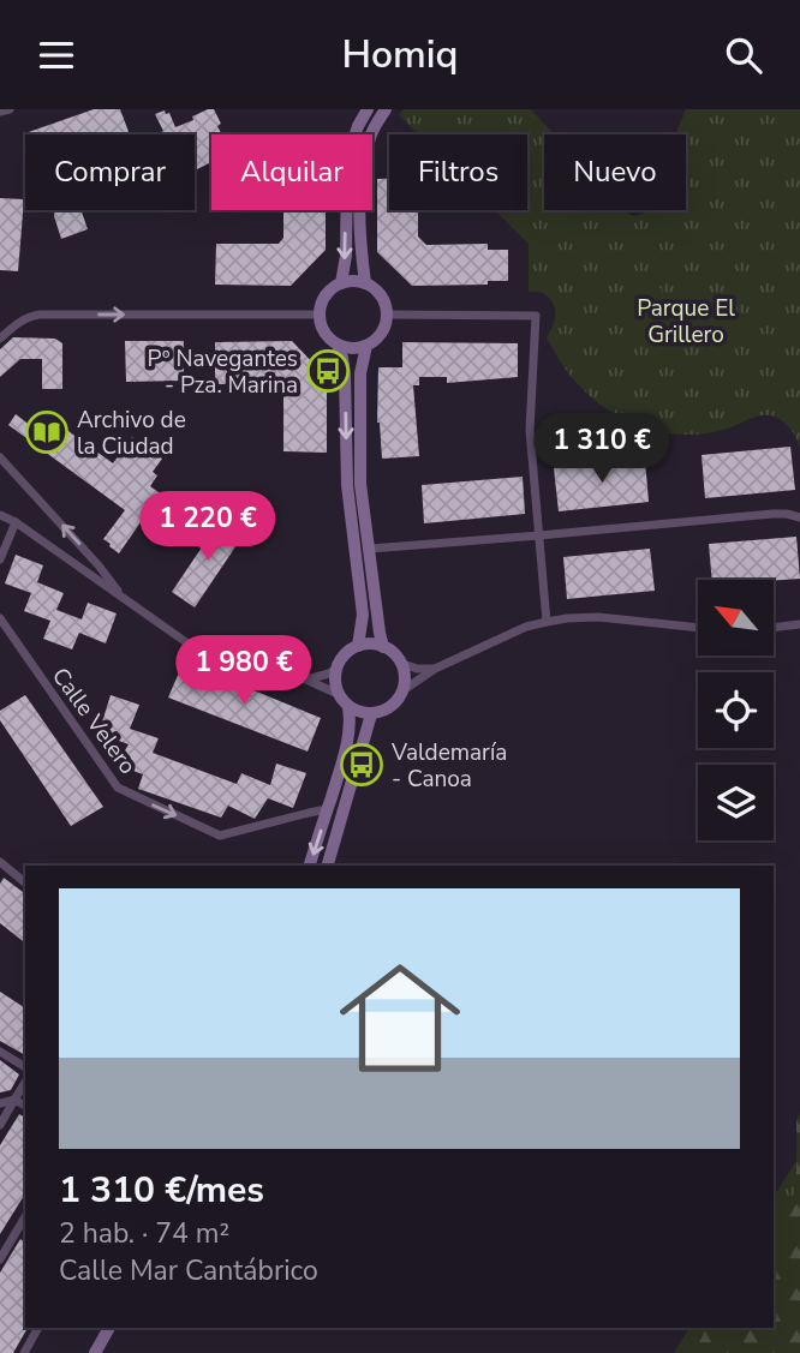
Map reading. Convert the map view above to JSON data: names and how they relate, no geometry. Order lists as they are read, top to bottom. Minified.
{"streets":{"street":["Calle Velero"]},"one_way":["Calle Velero"],"parks":["Parque El Grillero"],"places":{"bus stop":["Pº Navegantes - Pza. Marina","Valdemaría - Canoa"],"library":["Archivo de la Ciudad"]},"north":"top left","page":{"header":"Homiq","chip":["Comprar","Alquilar","Filtros","Nuevo"],"price":["1 310 €","1 220 €","1 980 €"],"list":[{"name":"1 310 €/mes","note":"2 hab. · 74 m² · Calle Mar Cantábrico"}]}}
